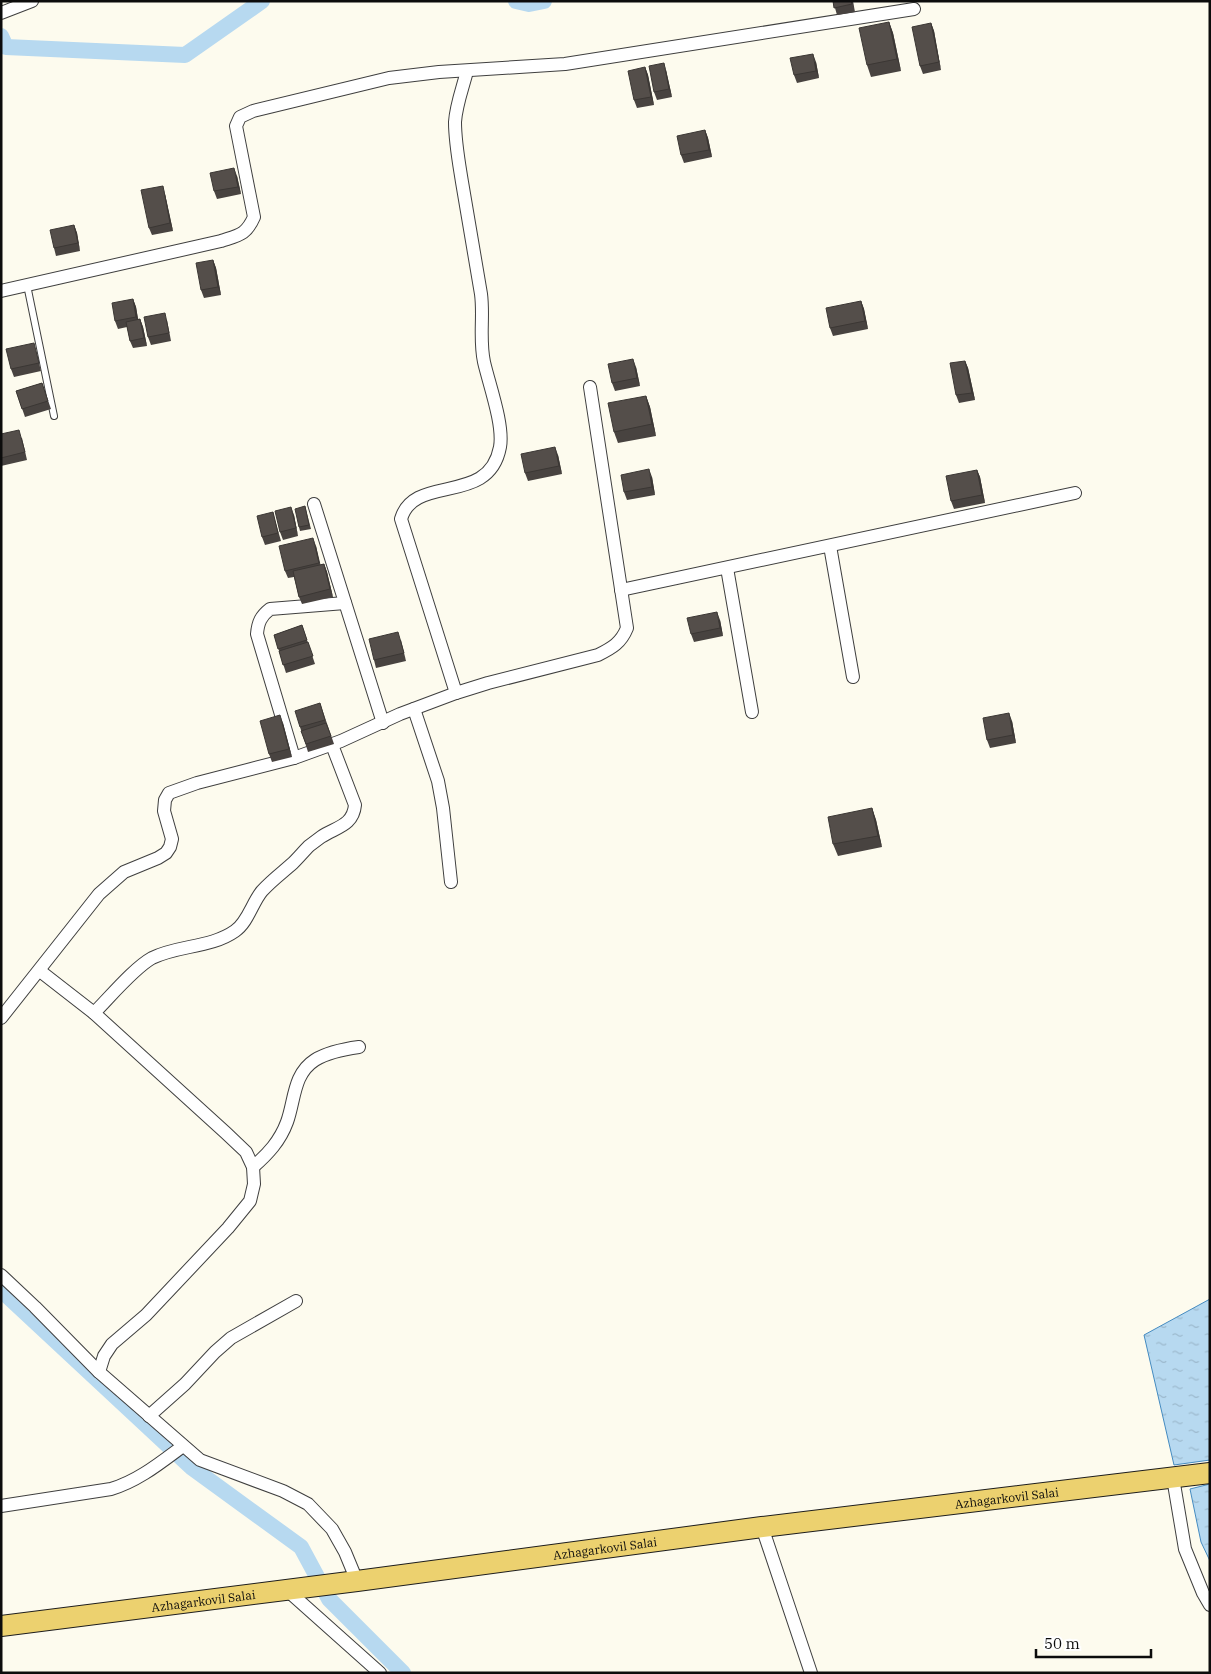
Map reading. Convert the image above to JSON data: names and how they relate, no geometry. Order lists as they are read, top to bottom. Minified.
{"streets":{"main road":["Azhagarkovil Salai"]},"scale_bar":"50 m"}
